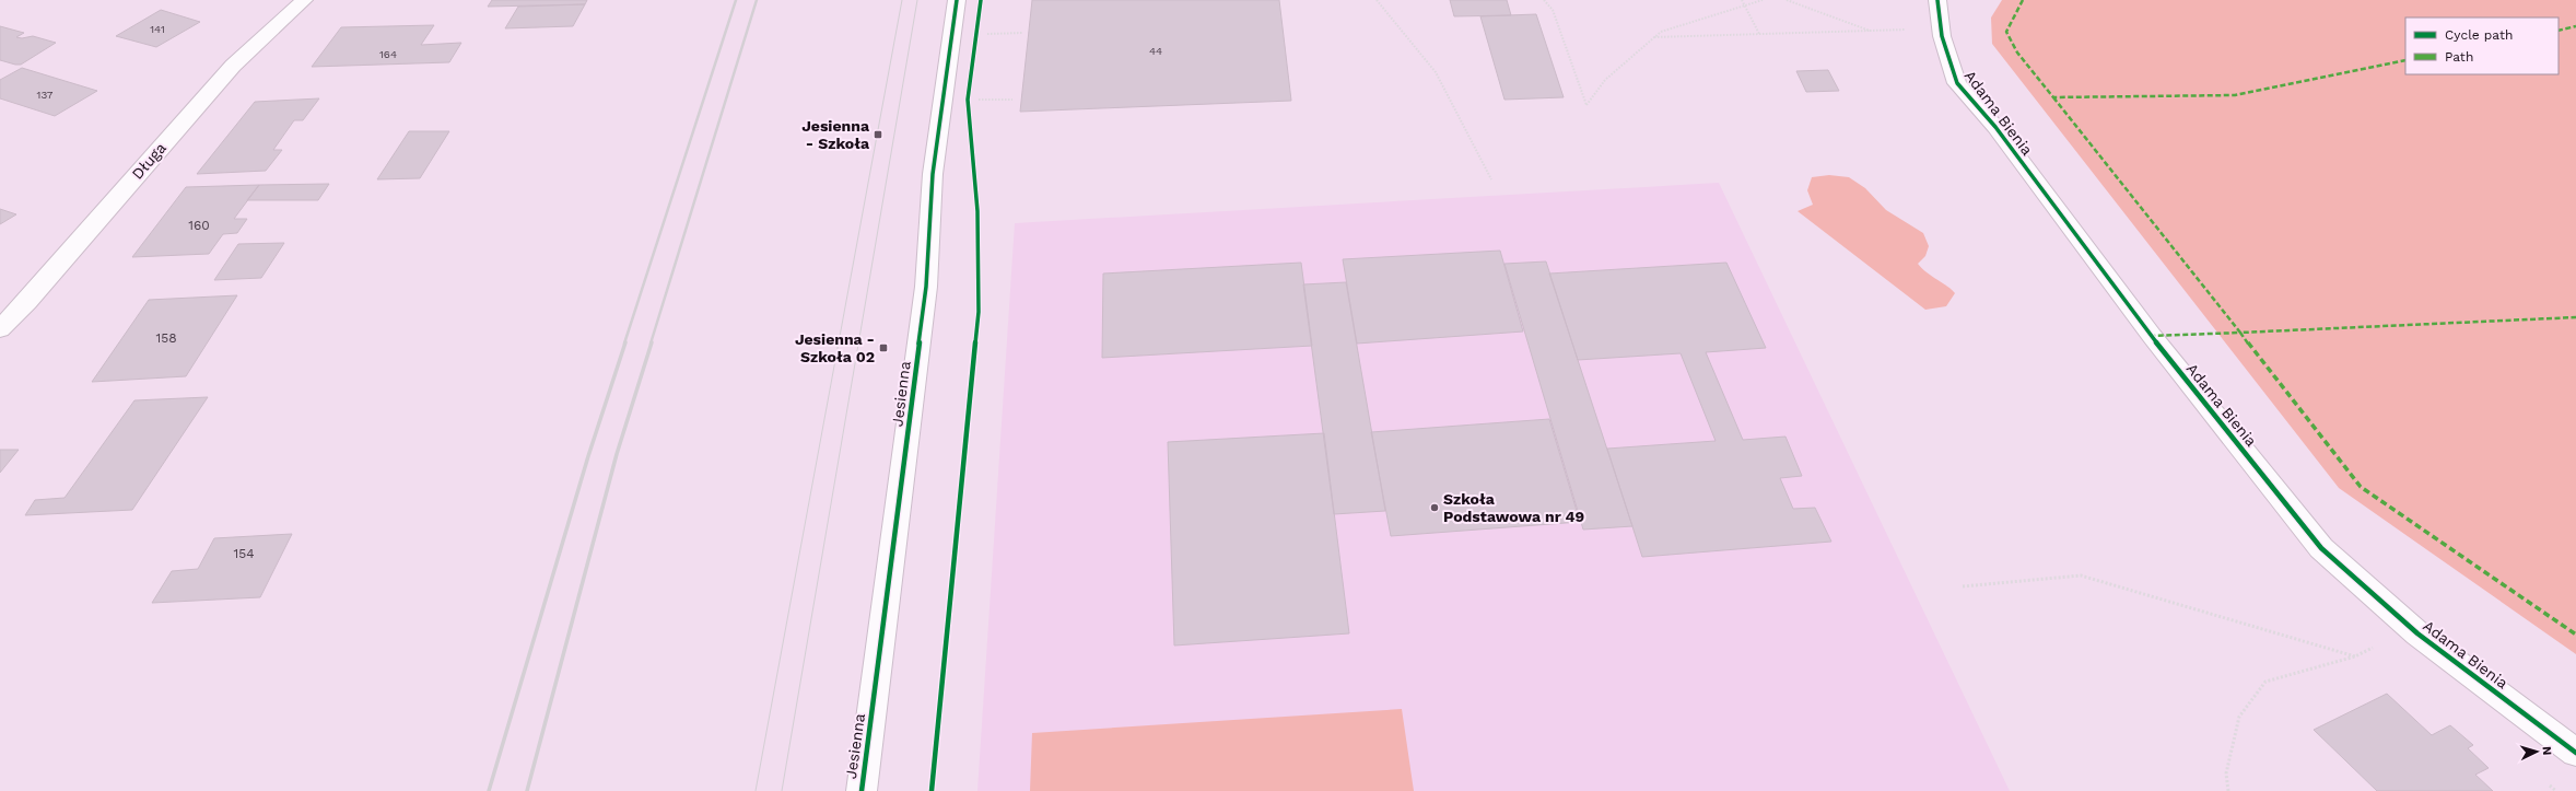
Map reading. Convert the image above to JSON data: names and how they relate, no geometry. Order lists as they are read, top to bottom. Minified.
{"streets":{"street":["Adama Bienia","Długa","Jesienna"]},"places":{"transit":["Jesienna - Szkoła","Jesienna - Szkoła 02"],"other":["Szkoła Podstawowa nr 49"]},"house_numbers":["141","44","164","137","160","158","154"],"legend":["Cycle path","Path"],"north":"right"}
